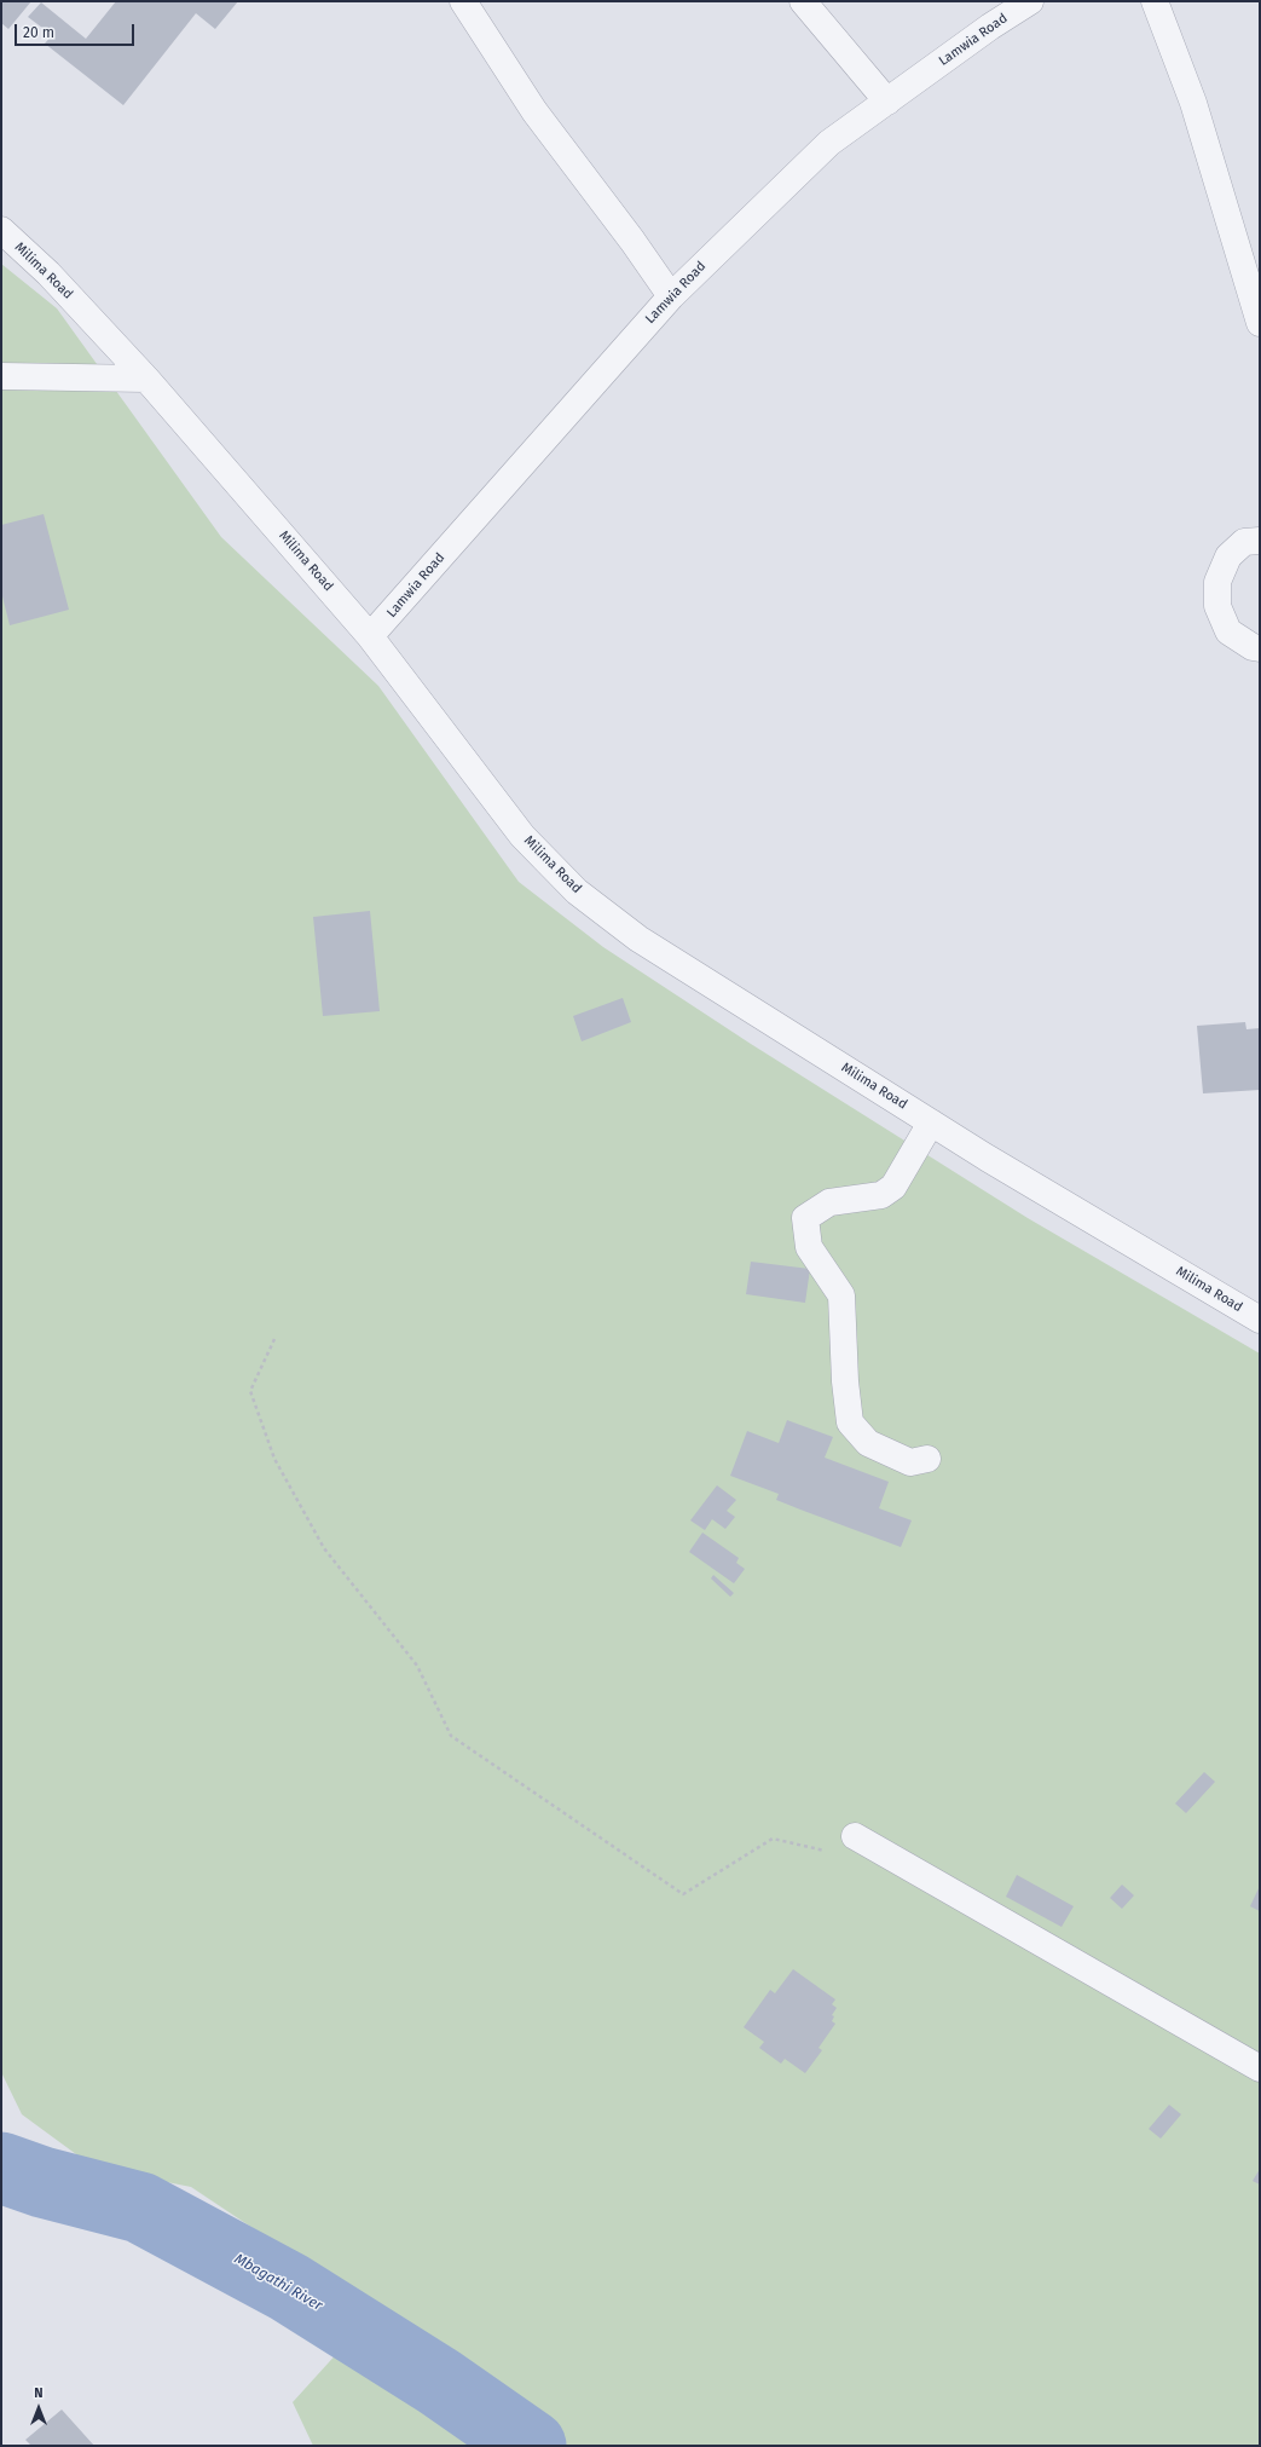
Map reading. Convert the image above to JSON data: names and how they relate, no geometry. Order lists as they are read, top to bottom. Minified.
{"streets":{"street":["Lamwia Road","Milima Road"]},"crossings":[["Lamwia Road","Milima Road"]],"water":["Mbagathi River"],"scale_bar":"20 m","north":"top"}
